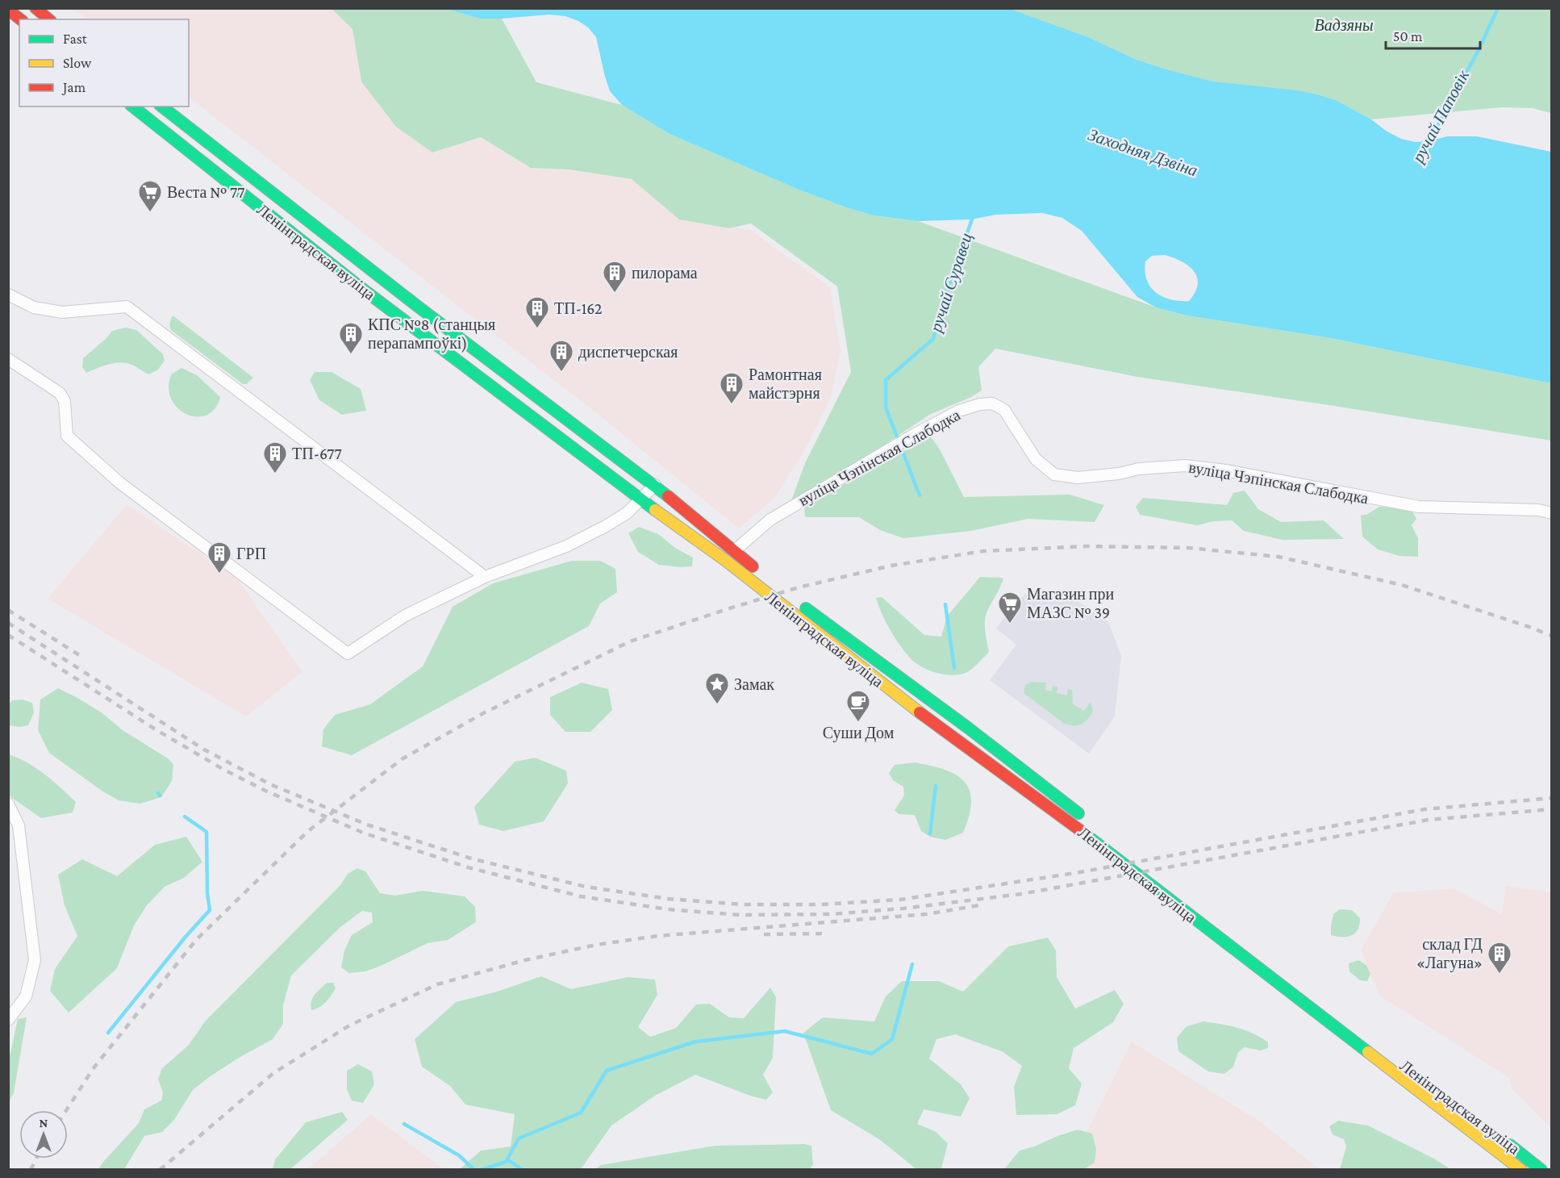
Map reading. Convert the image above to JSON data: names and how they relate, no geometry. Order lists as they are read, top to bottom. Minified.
{"streets":{"main road":["Ленінградская вуліца"],"street":["вуліца Чэпінская Слабодка"]},"crossings":[["Ленінградская вуліца","вуліца Чэпінская Слабодка"]],"water":["ручай Паповік","Заходняя Дзвіна","ручай Суравец"],"parks":["Вадзяны"],"places":{"supermarket":["Веста № 77","Магазин при МАЗС № 39"],"building":["пилорама","ТП-162","КПС №8 (станцыя перапампоўкі)","диспетчерская","Рамонтная майстэрня","ТП-677","ГРП","склад ГД «Лагуна»"],"place":["Замак"],"cafe":["Суши Дом"]},"legend":["Fast","Slow","Jam"],"scale_bar":"50 m","north":"top"}
